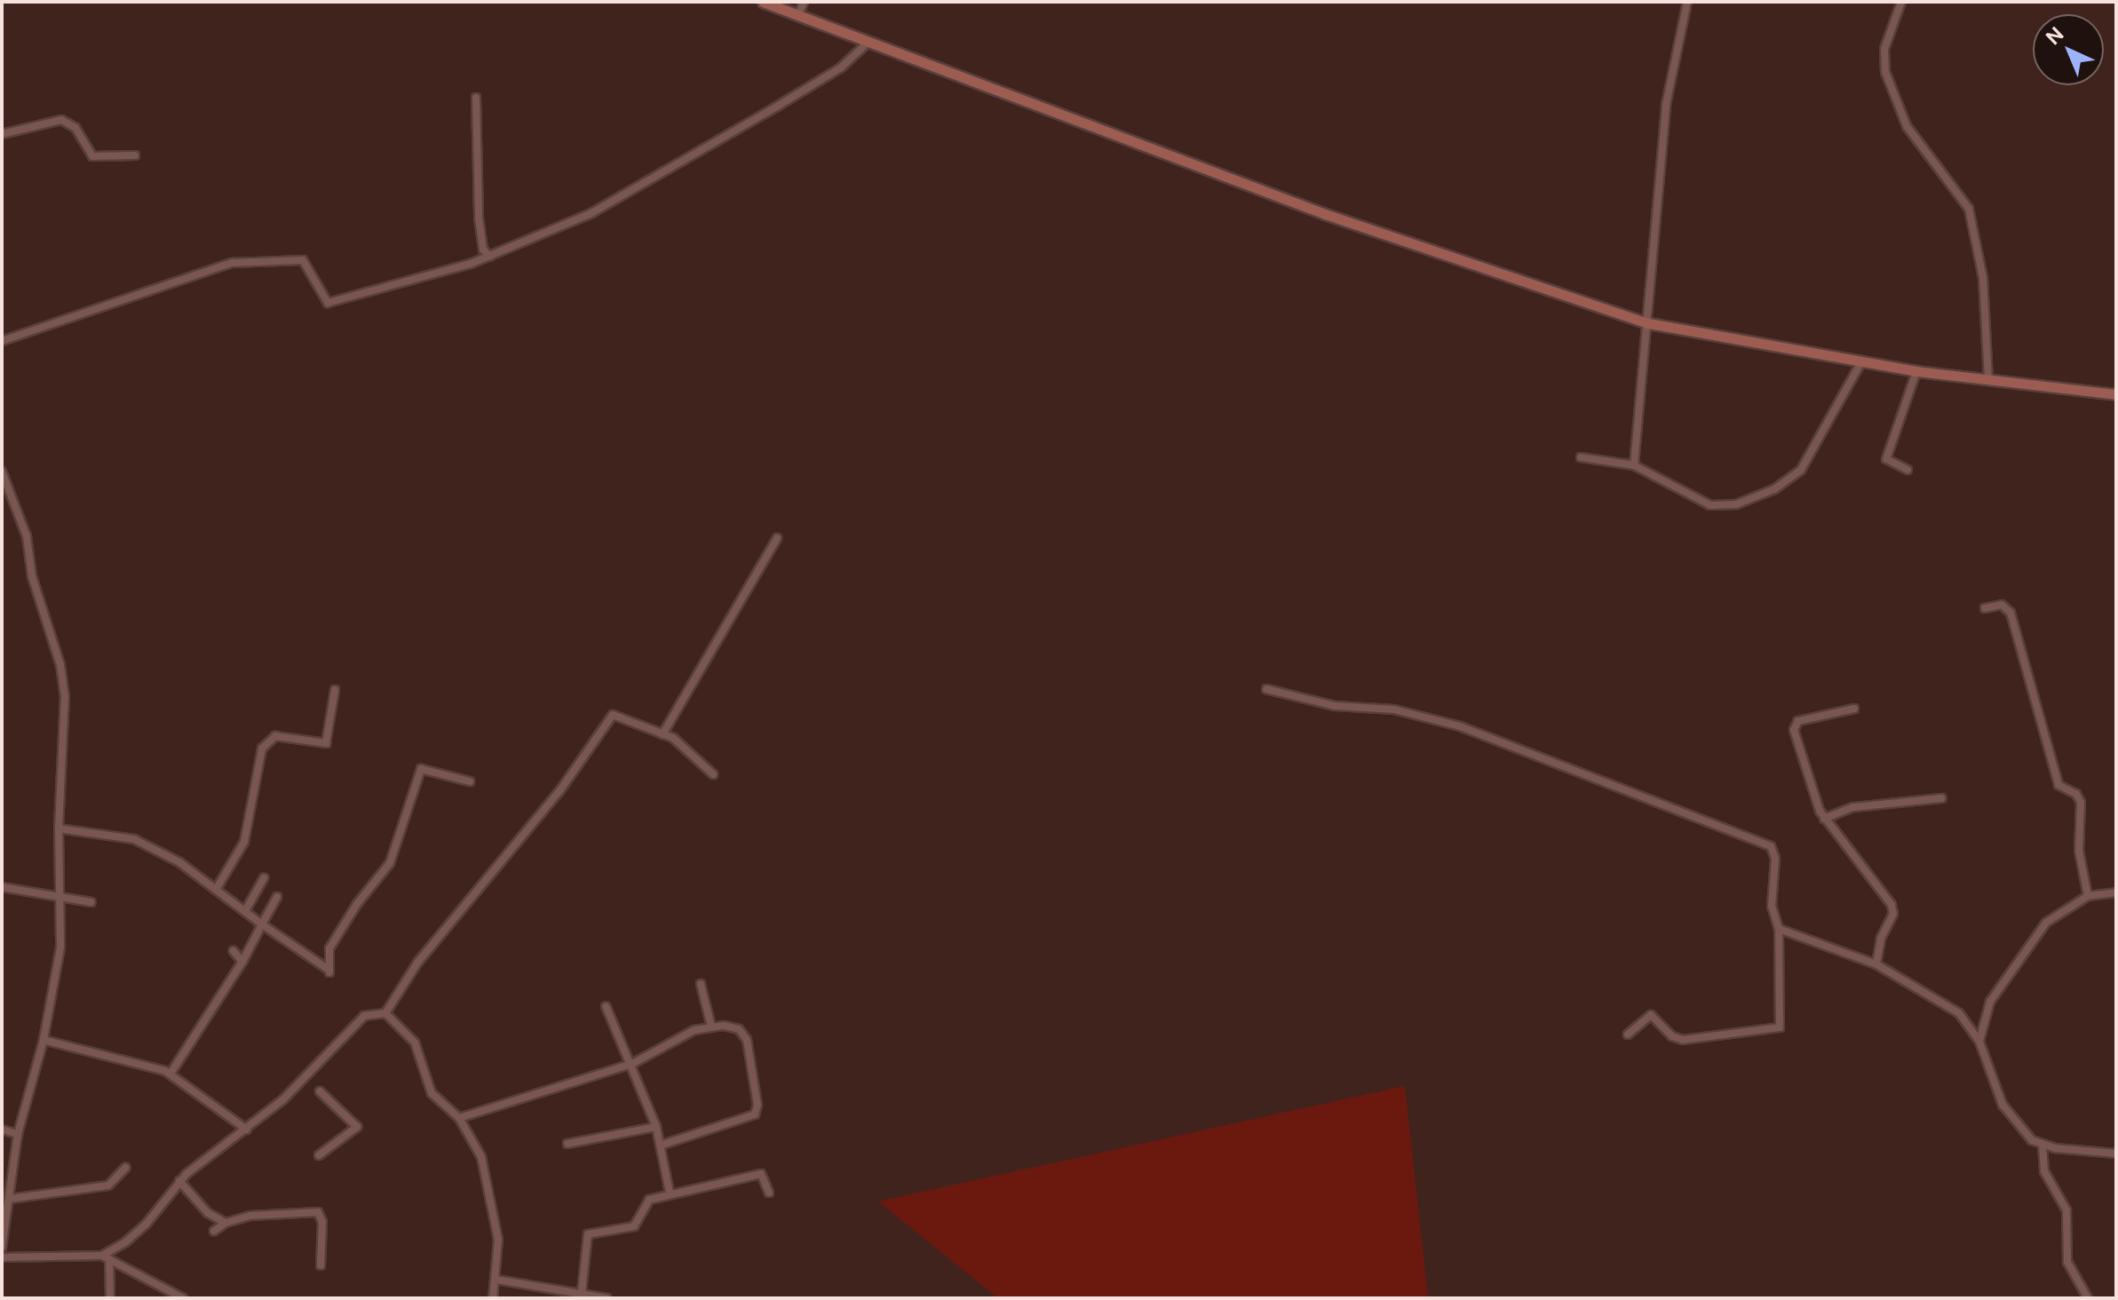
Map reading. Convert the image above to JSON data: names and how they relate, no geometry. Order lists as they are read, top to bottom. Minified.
{"north":"top left"}
